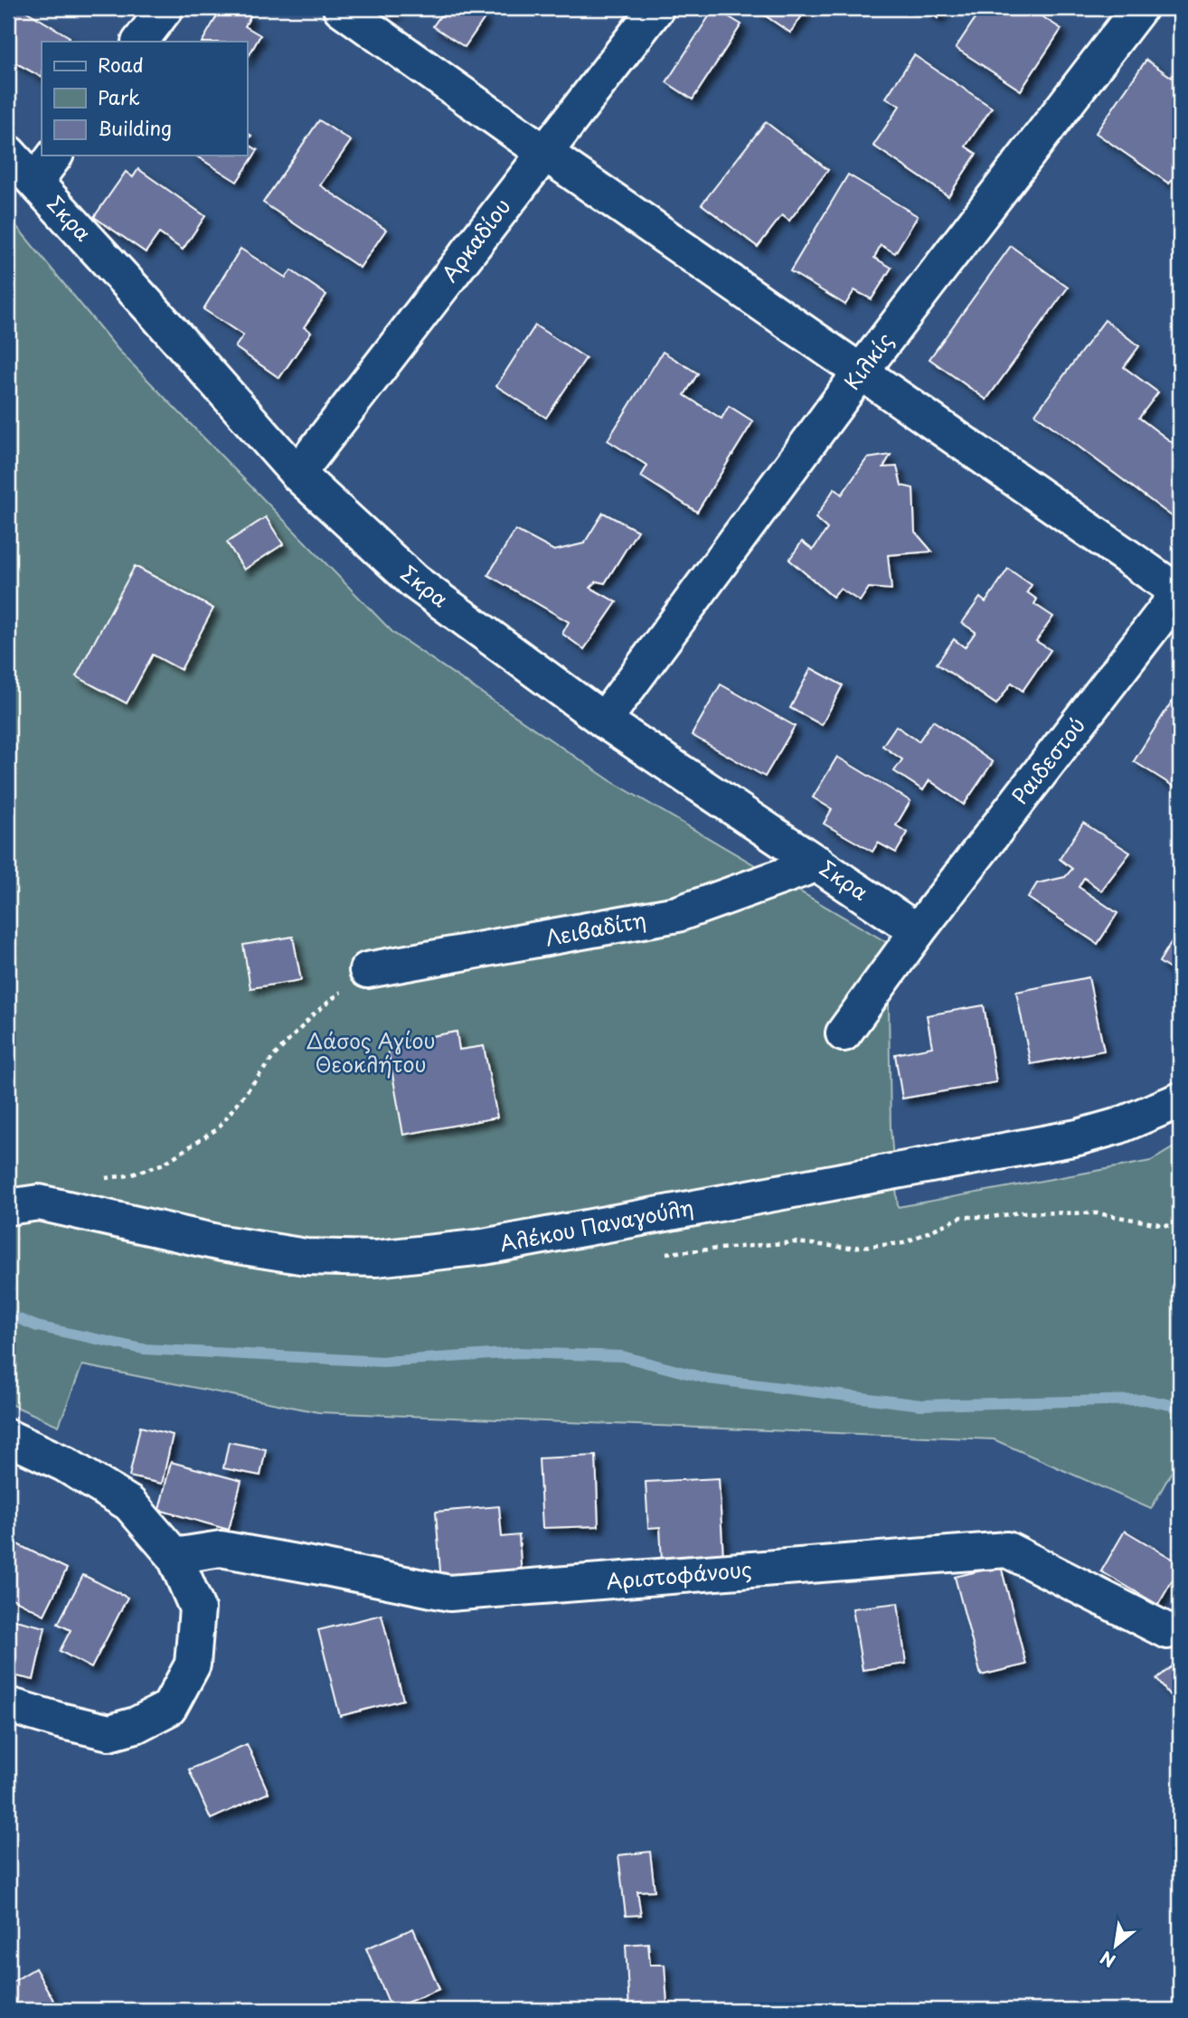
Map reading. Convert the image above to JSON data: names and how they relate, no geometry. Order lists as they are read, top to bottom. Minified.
{"streets":{"street":["Σκρα","Αρκαδίου","Κιλκίς","Ραιδεστού","Λειβαδίτη","Αλέκου Παναγούλη","Αριστοφάνους"]},"crossings":[["Σκρα","Αρκαδίου"],["Σκρα","Κιλκίς"],["Σκρα","Ραιδεστού"],["Σκρα","Λειβαδίτη"]],"parks":["Δάσος Αγίου Θεοκλήτου"],"legend":["Road","Park","Building"],"north":"bottom left"}
